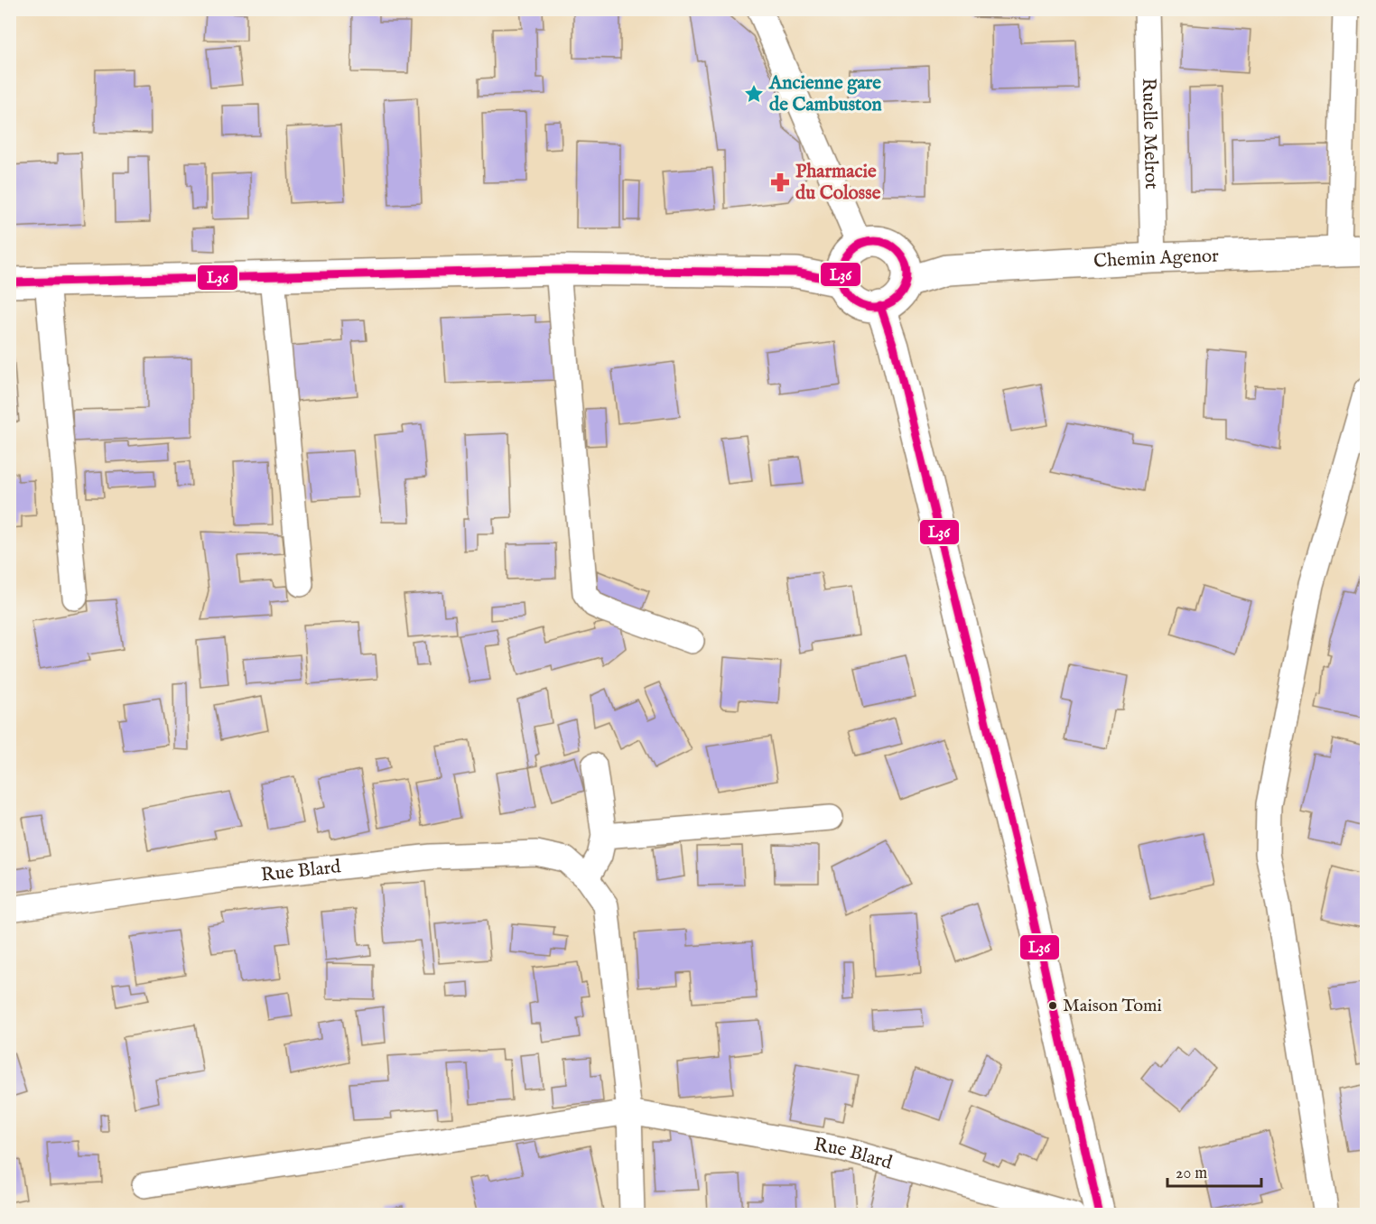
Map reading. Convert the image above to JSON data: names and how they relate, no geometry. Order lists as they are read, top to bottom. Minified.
{"streets":{"main road":["Chemin Agenor"],"street":["Ruelle Melrot","Rue Blard"]},"crossings":[["Ruelle Melrot","Chemin Agenor"]],"places":{"place":["Ancienne gare de Cambuston"],"pharmacy":["Pharmacie du Colosse"],"other":["Maison Tomi"]},"lines":["transit line L36"],"scale_bar":"20 m"}
